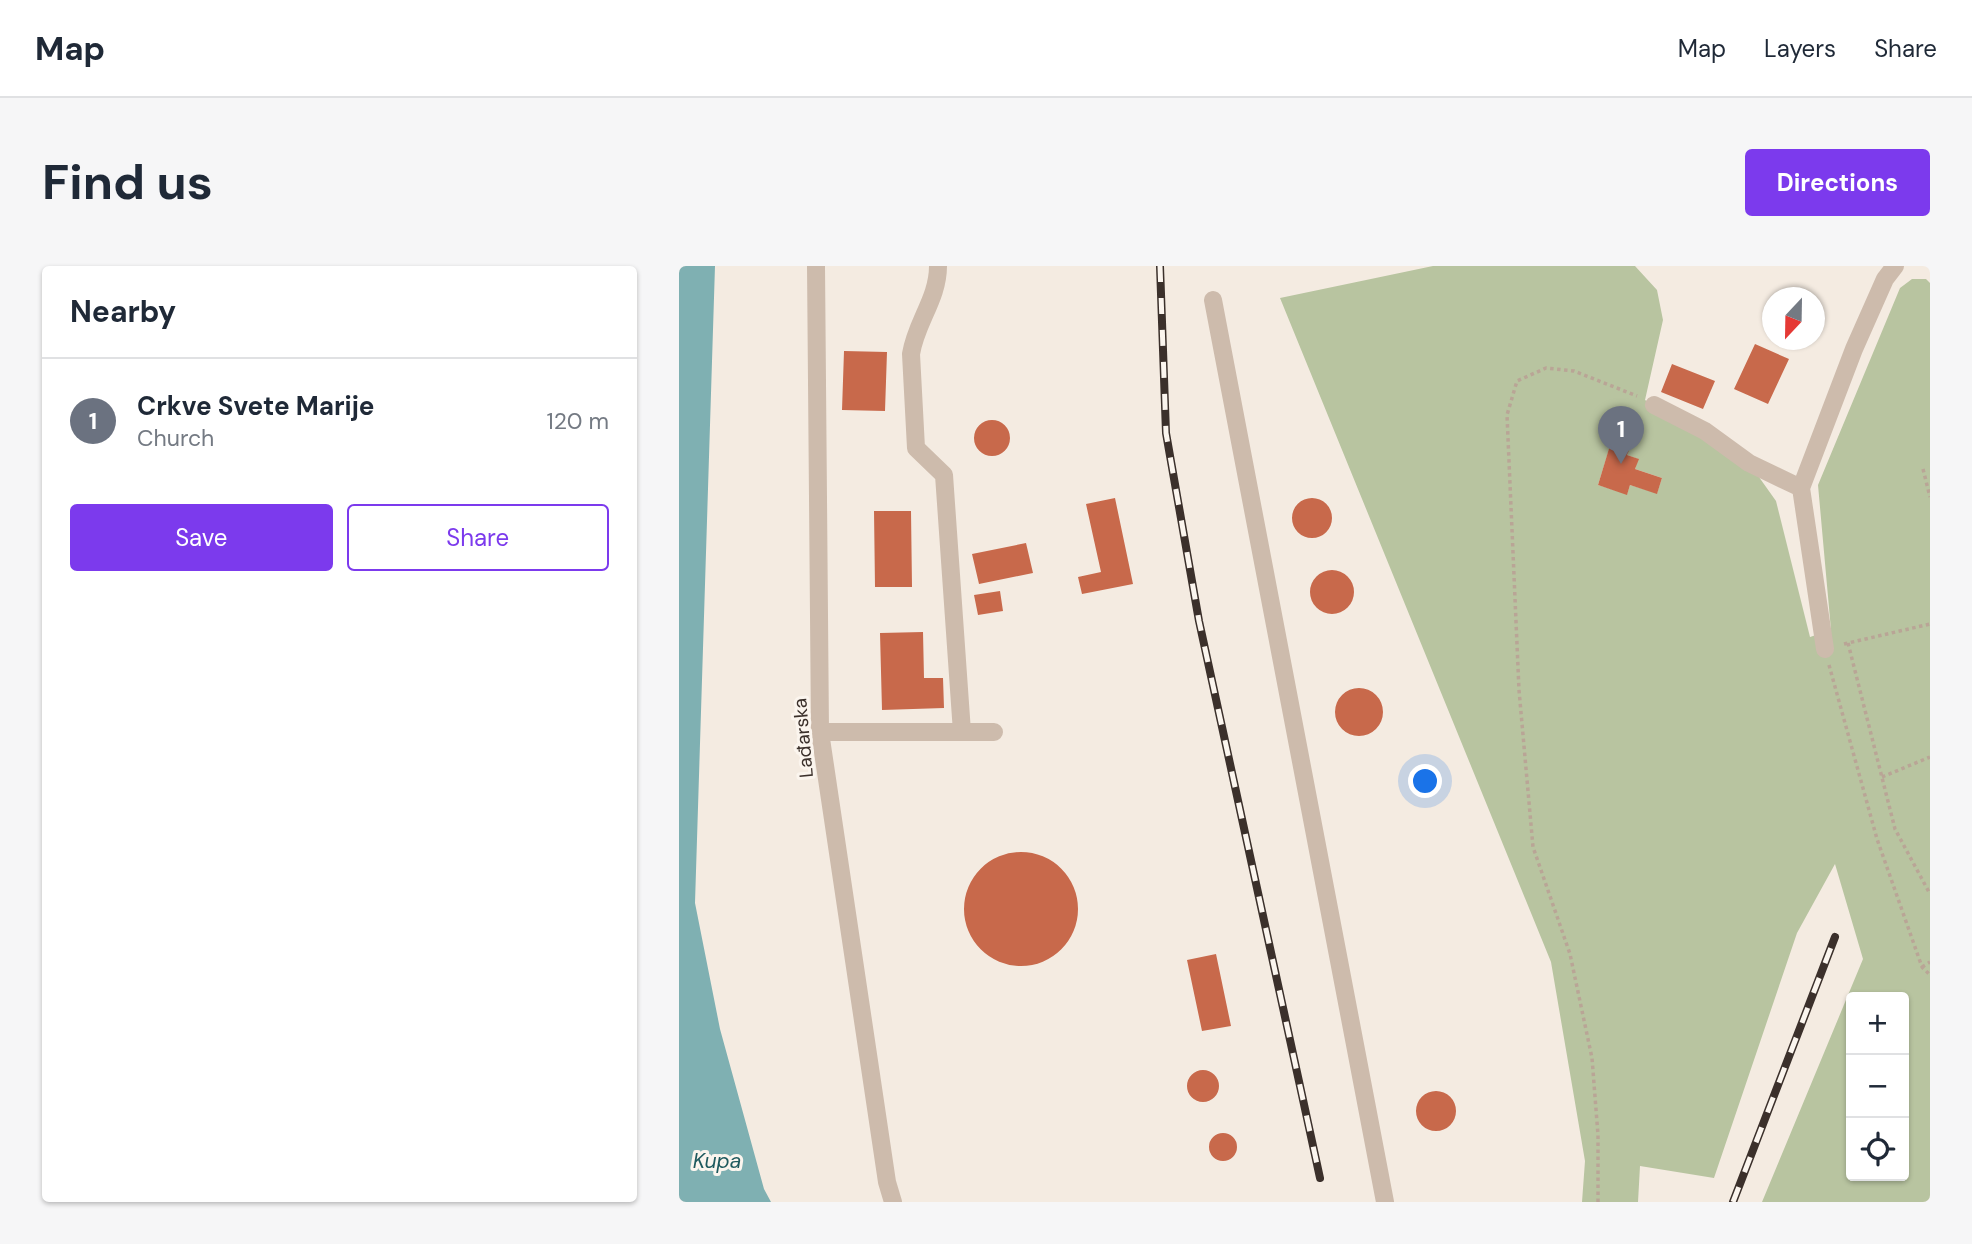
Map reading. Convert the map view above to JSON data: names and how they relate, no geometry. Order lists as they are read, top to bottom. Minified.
{"streets":{"street":["Lađarska"]},"water":["Kupa"],"north":"bottom","page":{"header":"Map","nav":["Map","Layers","Share"],"buttons":["Directions",["Save","Share"]],"title":"Find us","heading":"Nearby","list":[{"mark":"1","name":"Crkve Svete Marije","note":"Church","value":"120 m"}],"pins":"1","map_buttons":["+","−"]}}
